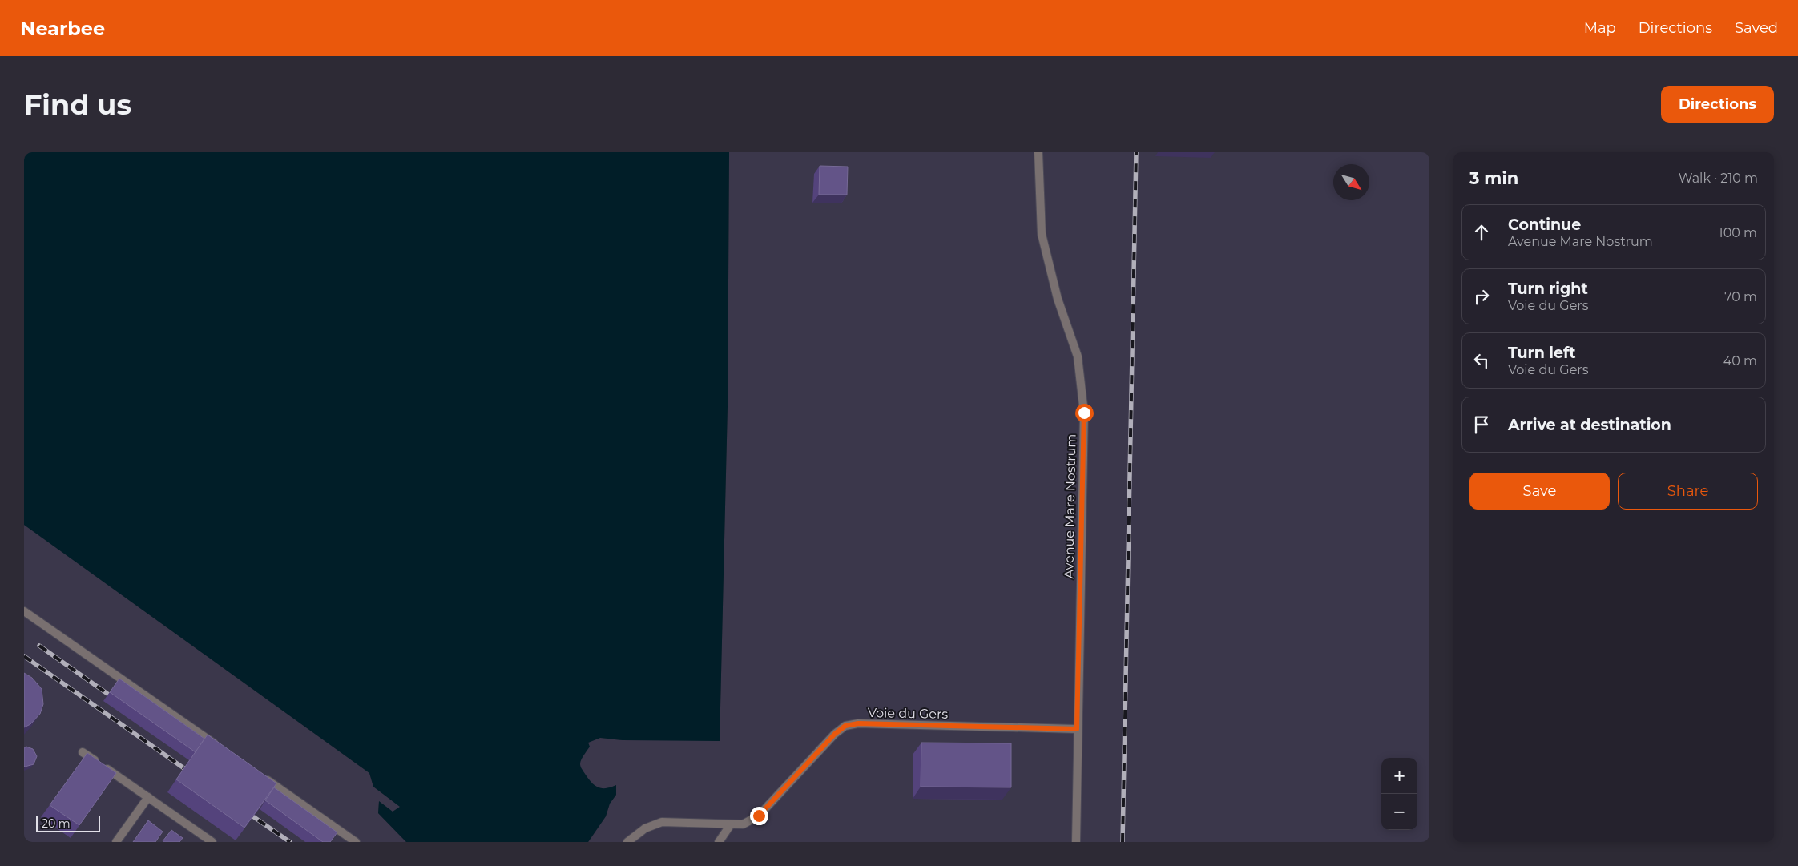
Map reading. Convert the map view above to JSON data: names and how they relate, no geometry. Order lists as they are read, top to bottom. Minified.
{"streets":{"street":["Avenue Mare Nostrum","Voie du Gers"]},"crossings":[["Avenue Mare Nostrum","Voie du Gers"]],"scale_bar":"20 m","north":"bottom right","page":{"header":"Nearbee","nav":["Map","Directions","Saved"],"buttons":["Directions",["Save","Share"]],"title":"Find us","heading":["3 min","Walk · 210 m"],"list":[["Continue","Avenue Mare Nostrum","100 m"],["Turn right","Voie du Gers","70 m"],["Turn left","Voie du Gers","40 m"],"Arrive at destination"],"map_buttons":["+","−"],"scale":"20 m"}}
